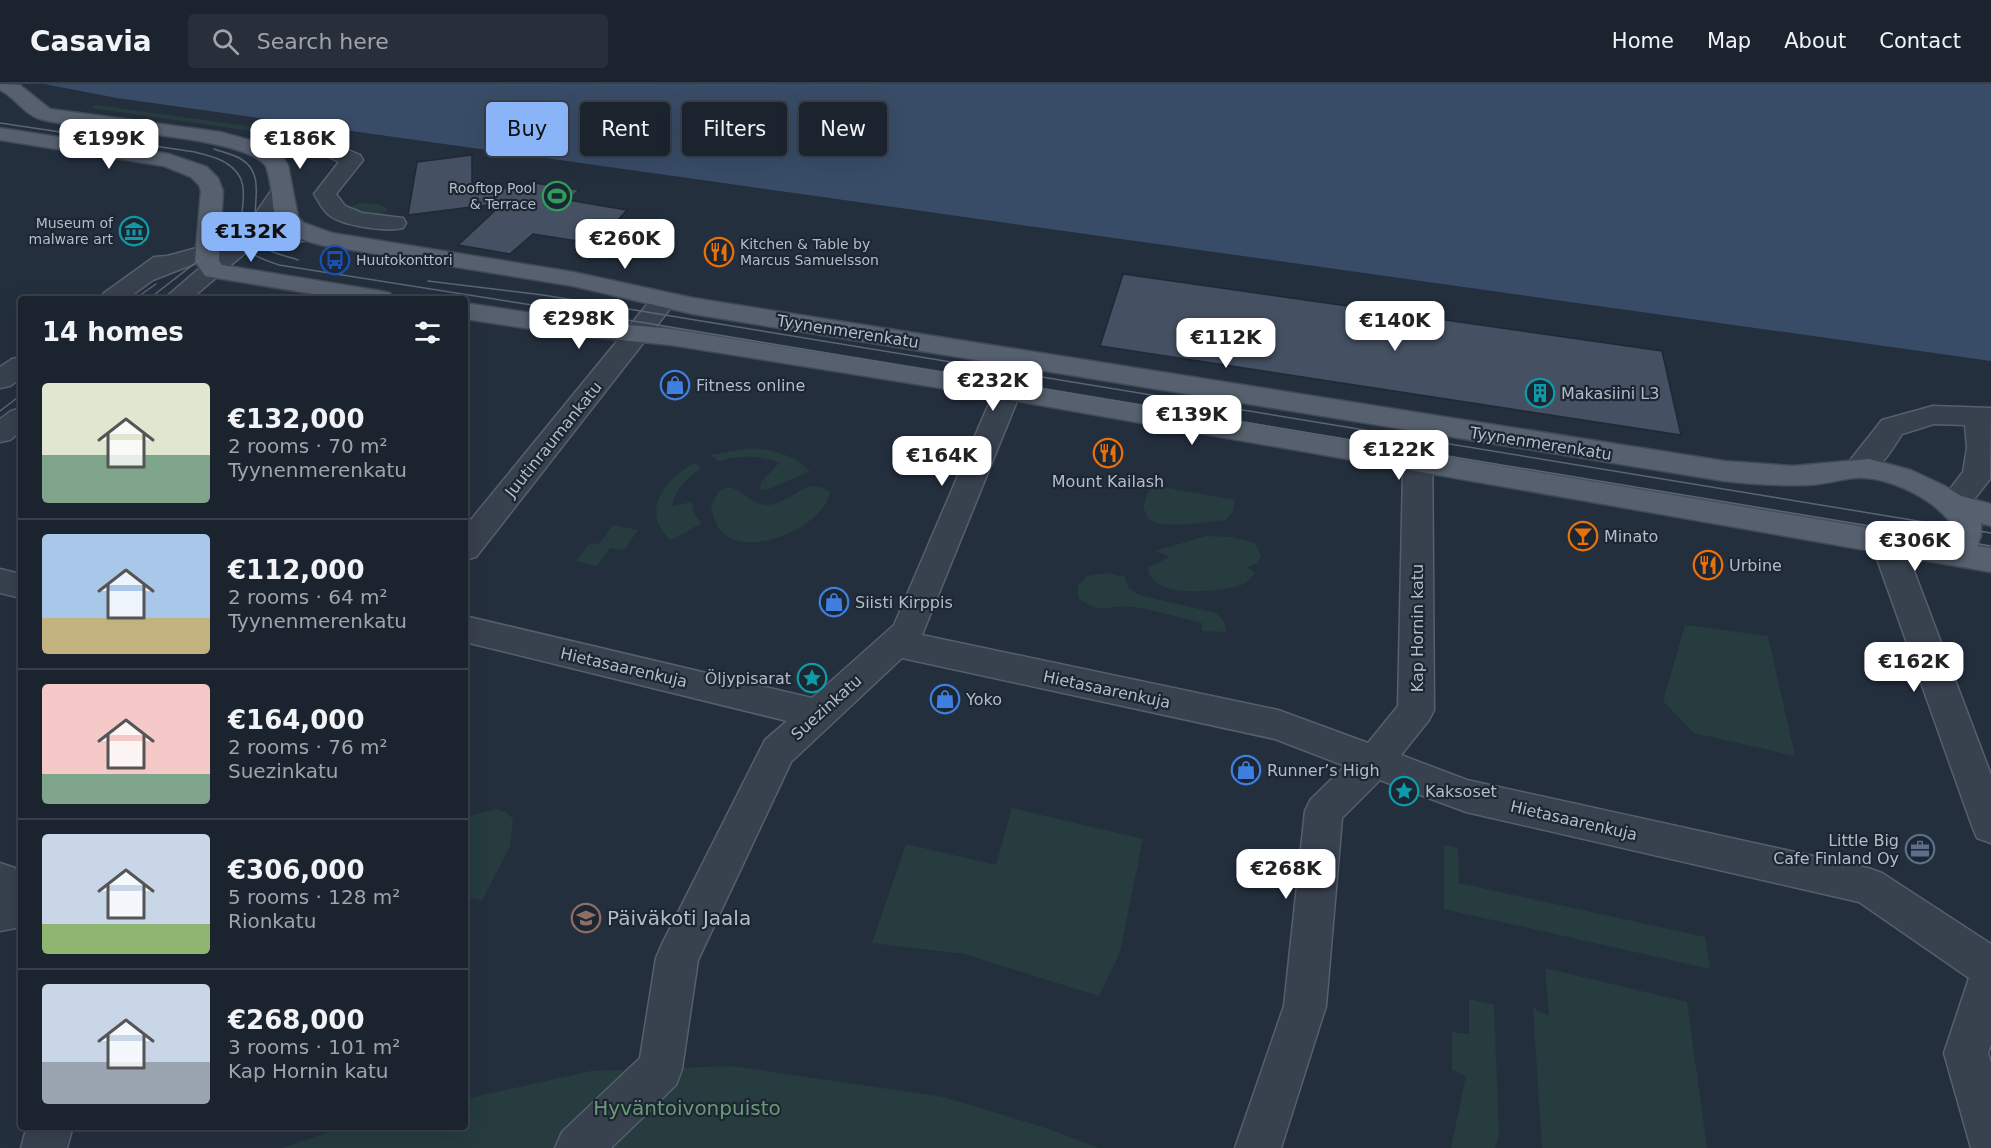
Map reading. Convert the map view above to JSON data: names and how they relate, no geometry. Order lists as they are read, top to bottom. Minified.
{"streets":{"main road":["Tyynenmerenkatu"],"street":["Juutinraumankatu","Kap Hornin katu","Hietasaarenkuja","Suezinkatu"]},"crossings":[["Tyynenmerenkatu","Juutinraumankatu"],["Tyynenmerenkatu","Kap Hornin katu"],["Tyynenmerenkatu","Suezinkatu"],["Kap Hornin katu","Hietasaarenkuja"],["Hietasaarenkuja","Suezinkatu"]],"parks":["Hyväntoivonpuisto"],"places":{"sports":["Rooftop Pool & Terrace"],"museum":["Museum of malware art"],"restaurant":["Kitchen & Table by Marcus Samuelsson","Mount Kailash","Urbine"],"bus stop":["Huutokonttori"],"shop":["Fitness online","Siisti Kirppis","Yoko","Runner’s High"],"building":["Makasiini L3"],"bar":["Minato"],"place":["Öljypisarat","Kaksoset"],"office":["Little Big Cafe Finland Oy"],"school or university":["Päiväkoti Jaala"]},"page":{"header":"Casavia","search":"Search here","nav":["Home","Map","About","Contact"],"chip":["Buy","Rent","Filters","New"],"price":["€199K","€186K","€132K","€260K","€298K","€140K","€112K","€232K","€139K","€122K","€164K","€306K","€162K","€268K"],"heading":"14 homes","list":[{"name":"€132,000","note":"2 rooms · 70 m² · Tyynenmerenkatu"},{"name":"€112,000","note":"2 rooms · 64 m² · Tyynenmerenkatu"},{"name":"€164,000","note":"2 rooms · 76 m² · Suezinkatu"},{"name":"€306,000","note":"5 rooms · 128 m² · Rionkatu"},{"name":"€268,000","note":"3 rooms · 101 m² · Kap Hornin katu"}]}}
